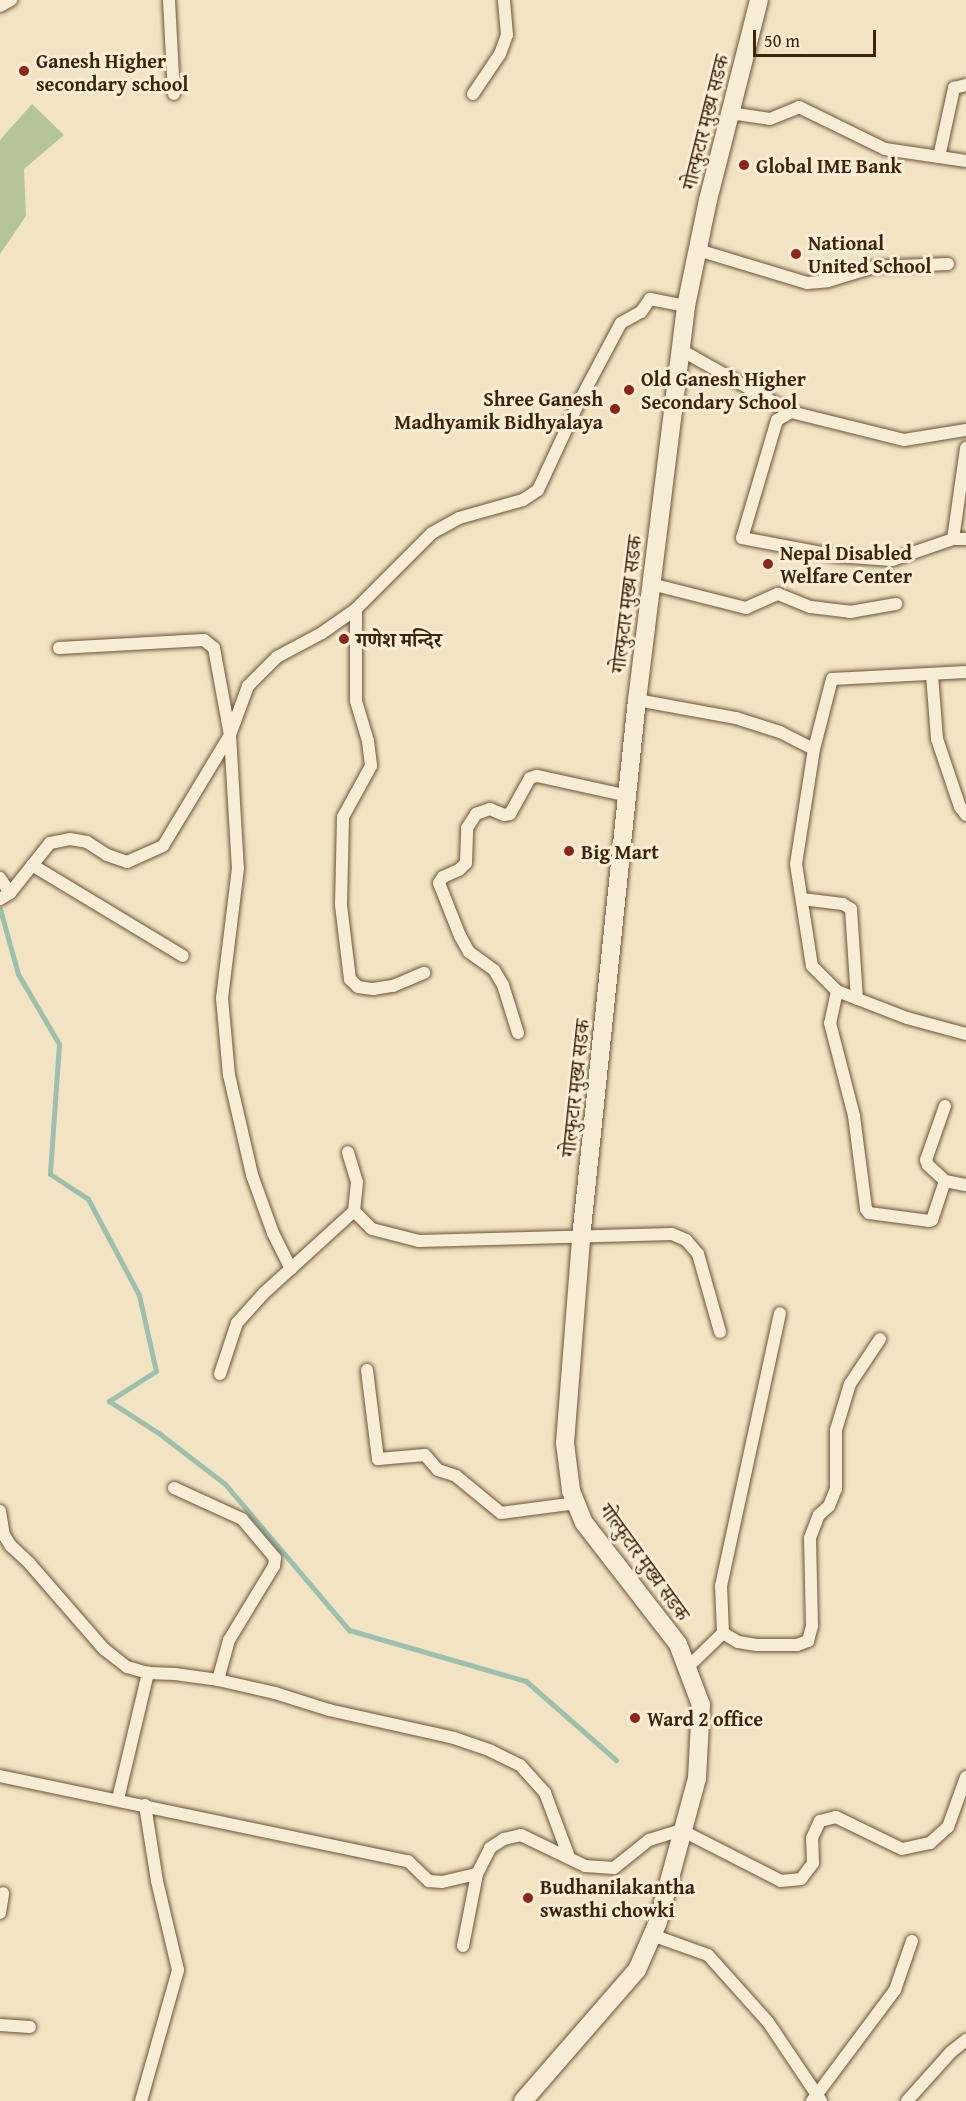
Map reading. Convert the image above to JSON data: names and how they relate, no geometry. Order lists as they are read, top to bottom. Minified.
{"streets":{"main road":["गोल्फुटार मुख्य सडक"]},"places":["Ganesh Higher secondary school","Global IME Bank","National United School","Old Ganesh Higher Secondary School","Shree Ganesh Madhyamik Bidhyalaya","Nepal Disabled Welfare Center","गणेश मन्दिर","Big Mart","Ward 2 office","Budhanilakantha swasthi chowki"],"scale_bar":"50 m"}
